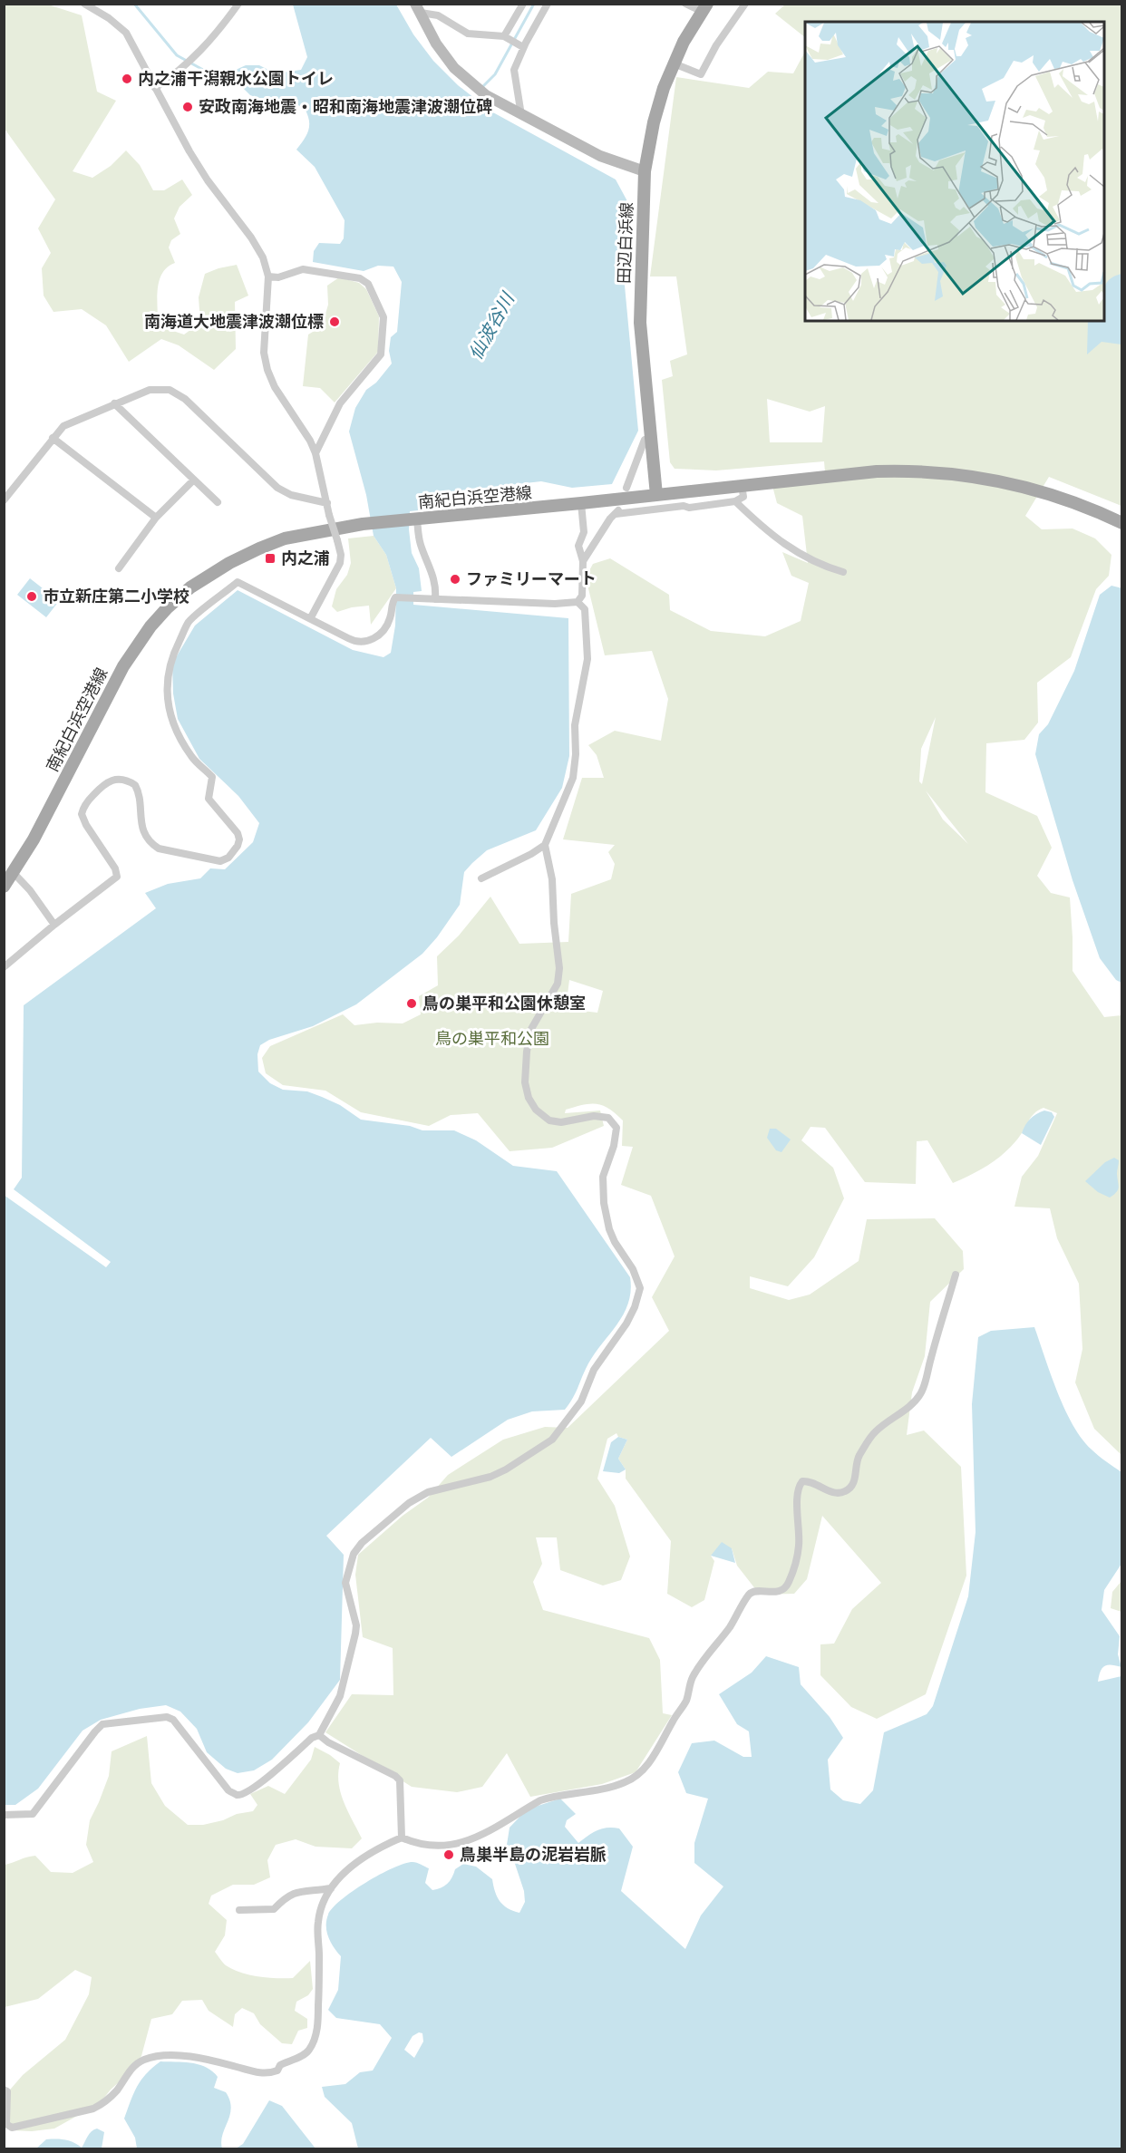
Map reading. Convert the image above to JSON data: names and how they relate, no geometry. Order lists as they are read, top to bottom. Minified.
{"streets":{"main road":["田辺白浜線","南紀白浜空港線"]},"crossings":[["田辺白浜線","南紀白浜空港線"]],"water":["仙波谷川"],"parks":["鳥の巣平和公園"],"places":{"other":["内之浦干潟親水公園トイレ","安政南海地震・昭和南海地震津波潮位碑","南海道大地震津波潮位標","ファミリーマート","市立新庄第二小学校","鳥の巣平和公園休憩室","鳥巣半島の泥岩岩脈"],"transit":["内之浦"]}}
